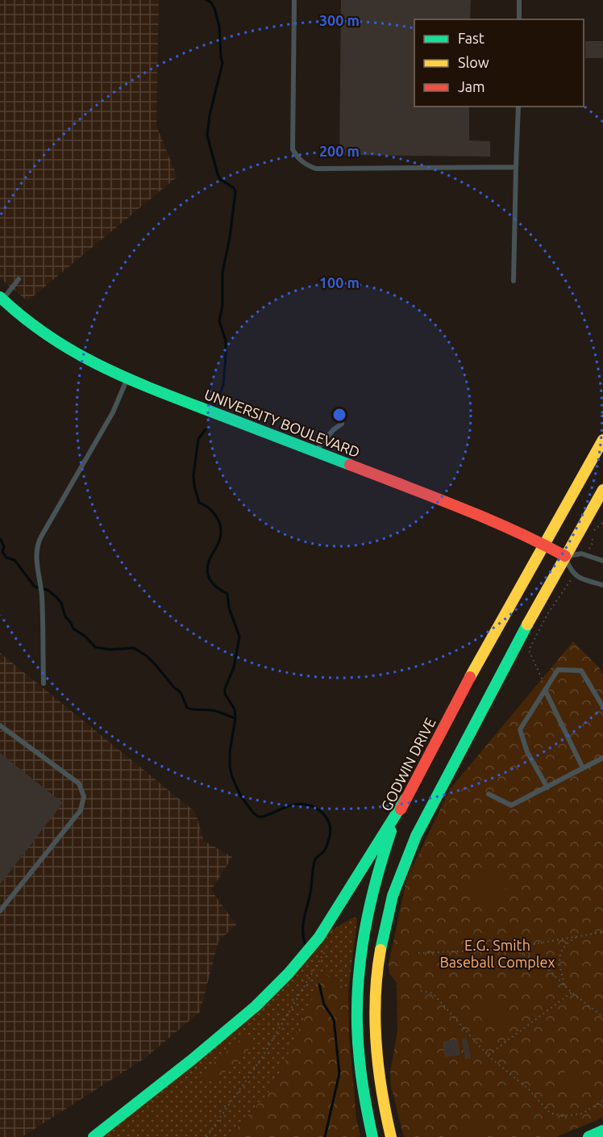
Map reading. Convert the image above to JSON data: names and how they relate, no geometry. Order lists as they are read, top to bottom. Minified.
{"streets":{"main road":["UNIVERSITY BOULEVARD","GODWIN DRIVE"]},"crossings":[["UNIVERSITY BOULEVARD","GODWIN DRIVE"]],"parks":["E.G. Smith Baseball Complex"],"legend":["Fast","Slow","Jam"],"rings":["300 m","200 m","100 m"]}
